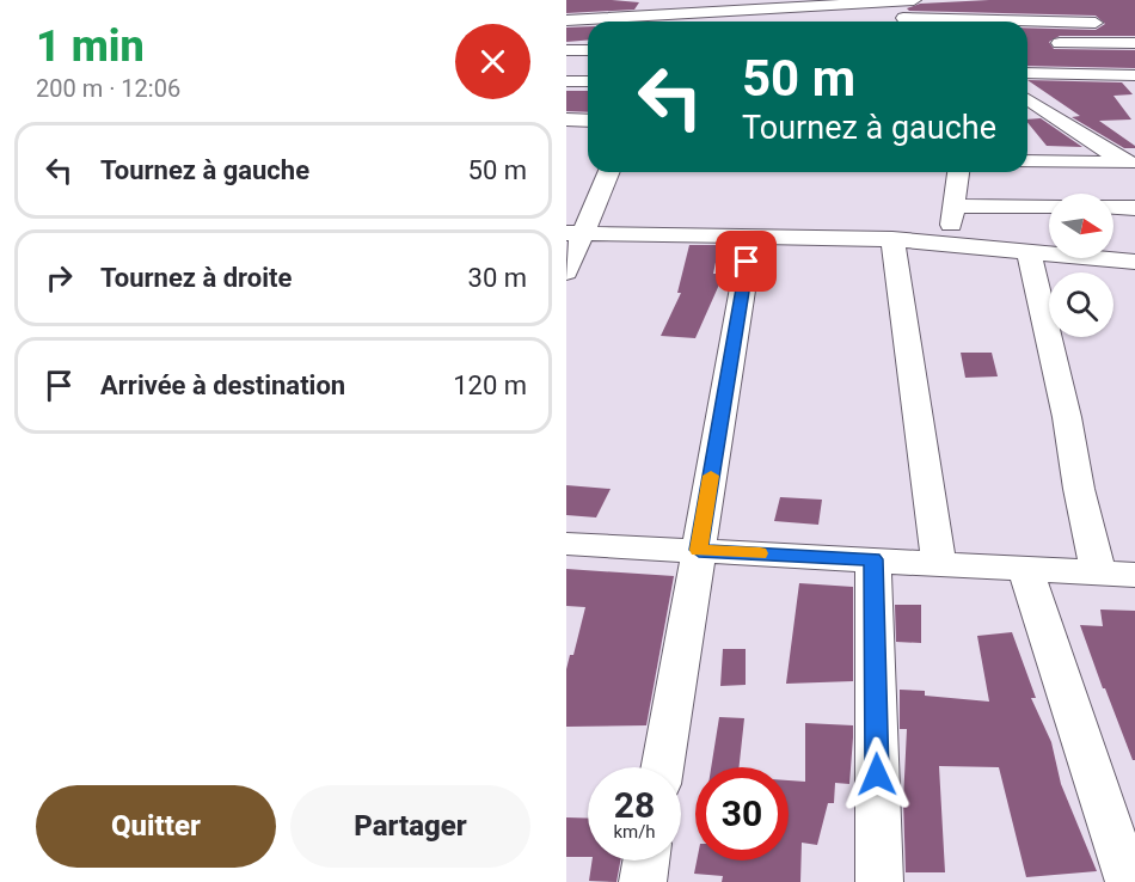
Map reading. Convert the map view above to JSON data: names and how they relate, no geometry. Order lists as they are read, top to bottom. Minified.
{"north":"right","page":{"heading":["1 min","200 m · 12:06"],"turn":["50 m","Tournez à gauche"],"list":[{"name":"Tournez à gauche","value":"50 m"},{"name":"Tournez à droite","value":"30 m"},{"name":"Arrivée à destination","value":"120 m"}],"speed":"28 km/h","limit":"30","buttons":["Quitter","Partager"]}}
